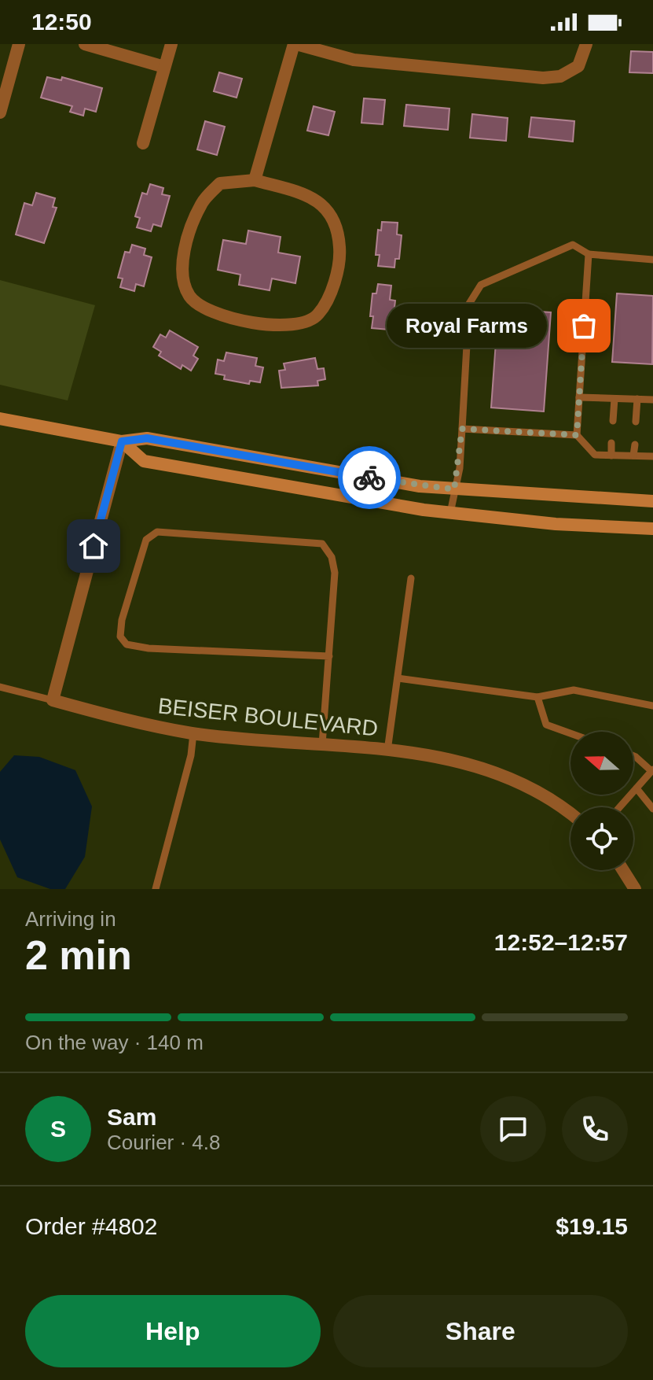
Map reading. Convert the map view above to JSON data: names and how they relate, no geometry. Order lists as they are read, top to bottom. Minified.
{"streets":{"street":["BEISER BOULEVARD"]},"places":["Royal Farms"],"north":"left","page":{"status":"12:50","bubble":"Royal Farms","heading":["2 min","Arriving in","12:52–12:57"],"panel":["Sam","Courier · 4.8","Order #4802","$19.15"],"bar":"On the way · 140 m","round":"S","buttons":["Help","Share"]}}
